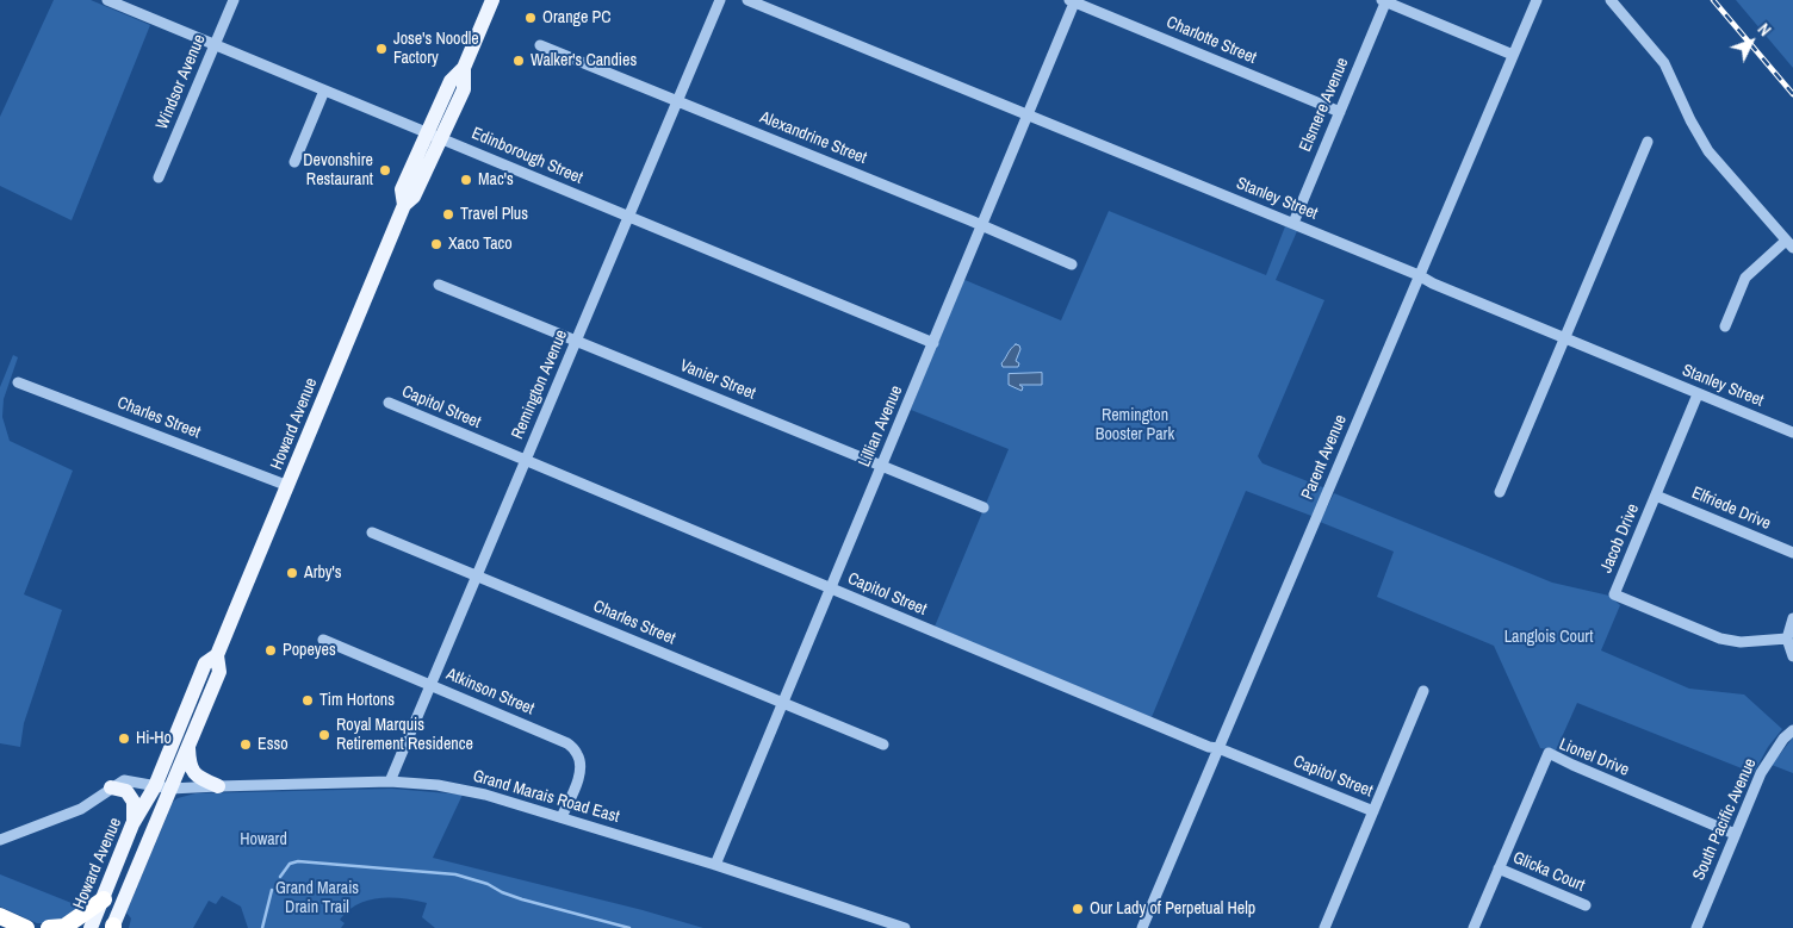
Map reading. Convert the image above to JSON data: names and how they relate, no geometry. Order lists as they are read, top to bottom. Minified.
{"streets":{"main road":["Howard Avenue"],"street":["Charlotte Street","Windsor Avenue","Elsmere Avenue","Alexandrine Street","Edinborough Street","Stanley Street","Vanier Street","Remington Avenue","Capitol Street","Charles Street","Lillian Avenue","Parent Avenue","Elfriede Drive","Jacob Drive","Atkinson Street","Lionel Drive","Grand Marais Road East","South Pacific Avenue","Glicka Court"]},"crossings":[["Charlotte Street","Elsmere Avenue"],["Charlotte Street","Lillian Avenue"],["Windsor Avenue","Edinborough Street"],["Elsmere Avenue","Stanley Street"],["Alexandrine Street","Remington Avenue"],["Alexandrine Street","Lillian Avenue"],["Edinborough Street","Remington Avenue"],["Edinborough Street","Howard Avenue"],["Edinborough Street","Lillian Avenue"],["Stanley Street","Lillian Avenue"],["Stanley Street","Parent Avenue"],["Stanley Street","Jacob Drive"],["Vanier Street","Remington Avenue"],["Vanier Street","Lillian Avenue"],["Remington Avenue","Capitol Street"],["Remington Avenue","Charles Street"],["Remington Avenue","Atkinson Street"],["Remington Avenue","Grand Marais Road East"],["Capitol Street","Lillian Avenue"],["Capitol Street","Parent Avenue"],["Charles Street","Howard Avenue"],["Charles Street","Lillian Avenue"],["Howard Avenue","Grand Marais Road East"],["Lillian Avenue","Grand Marais Road East"],["Elfriede Drive","Jacob Drive"],["Atkinson Street","Grand Marais Road East"],["Lionel Drive","South Pacific Avenue"],["Lionel Drive","Glicka Court"]],"parks":["Remington Booster Park","Langlois Court","Howard","Grand Marais Drain Trail"],"places":["Orange PC","Jose's Noodle Factory","Walker's Candies","Devonshire Restaurant","Mac's","Travel Plus","Xaco Taco","Arby's","Popeyes","Tim Hortons","Royal Marquis Retirement Residence","Hi-Ho","Esso","Our Lady of Perpetual Help"],"north":"top right"}
